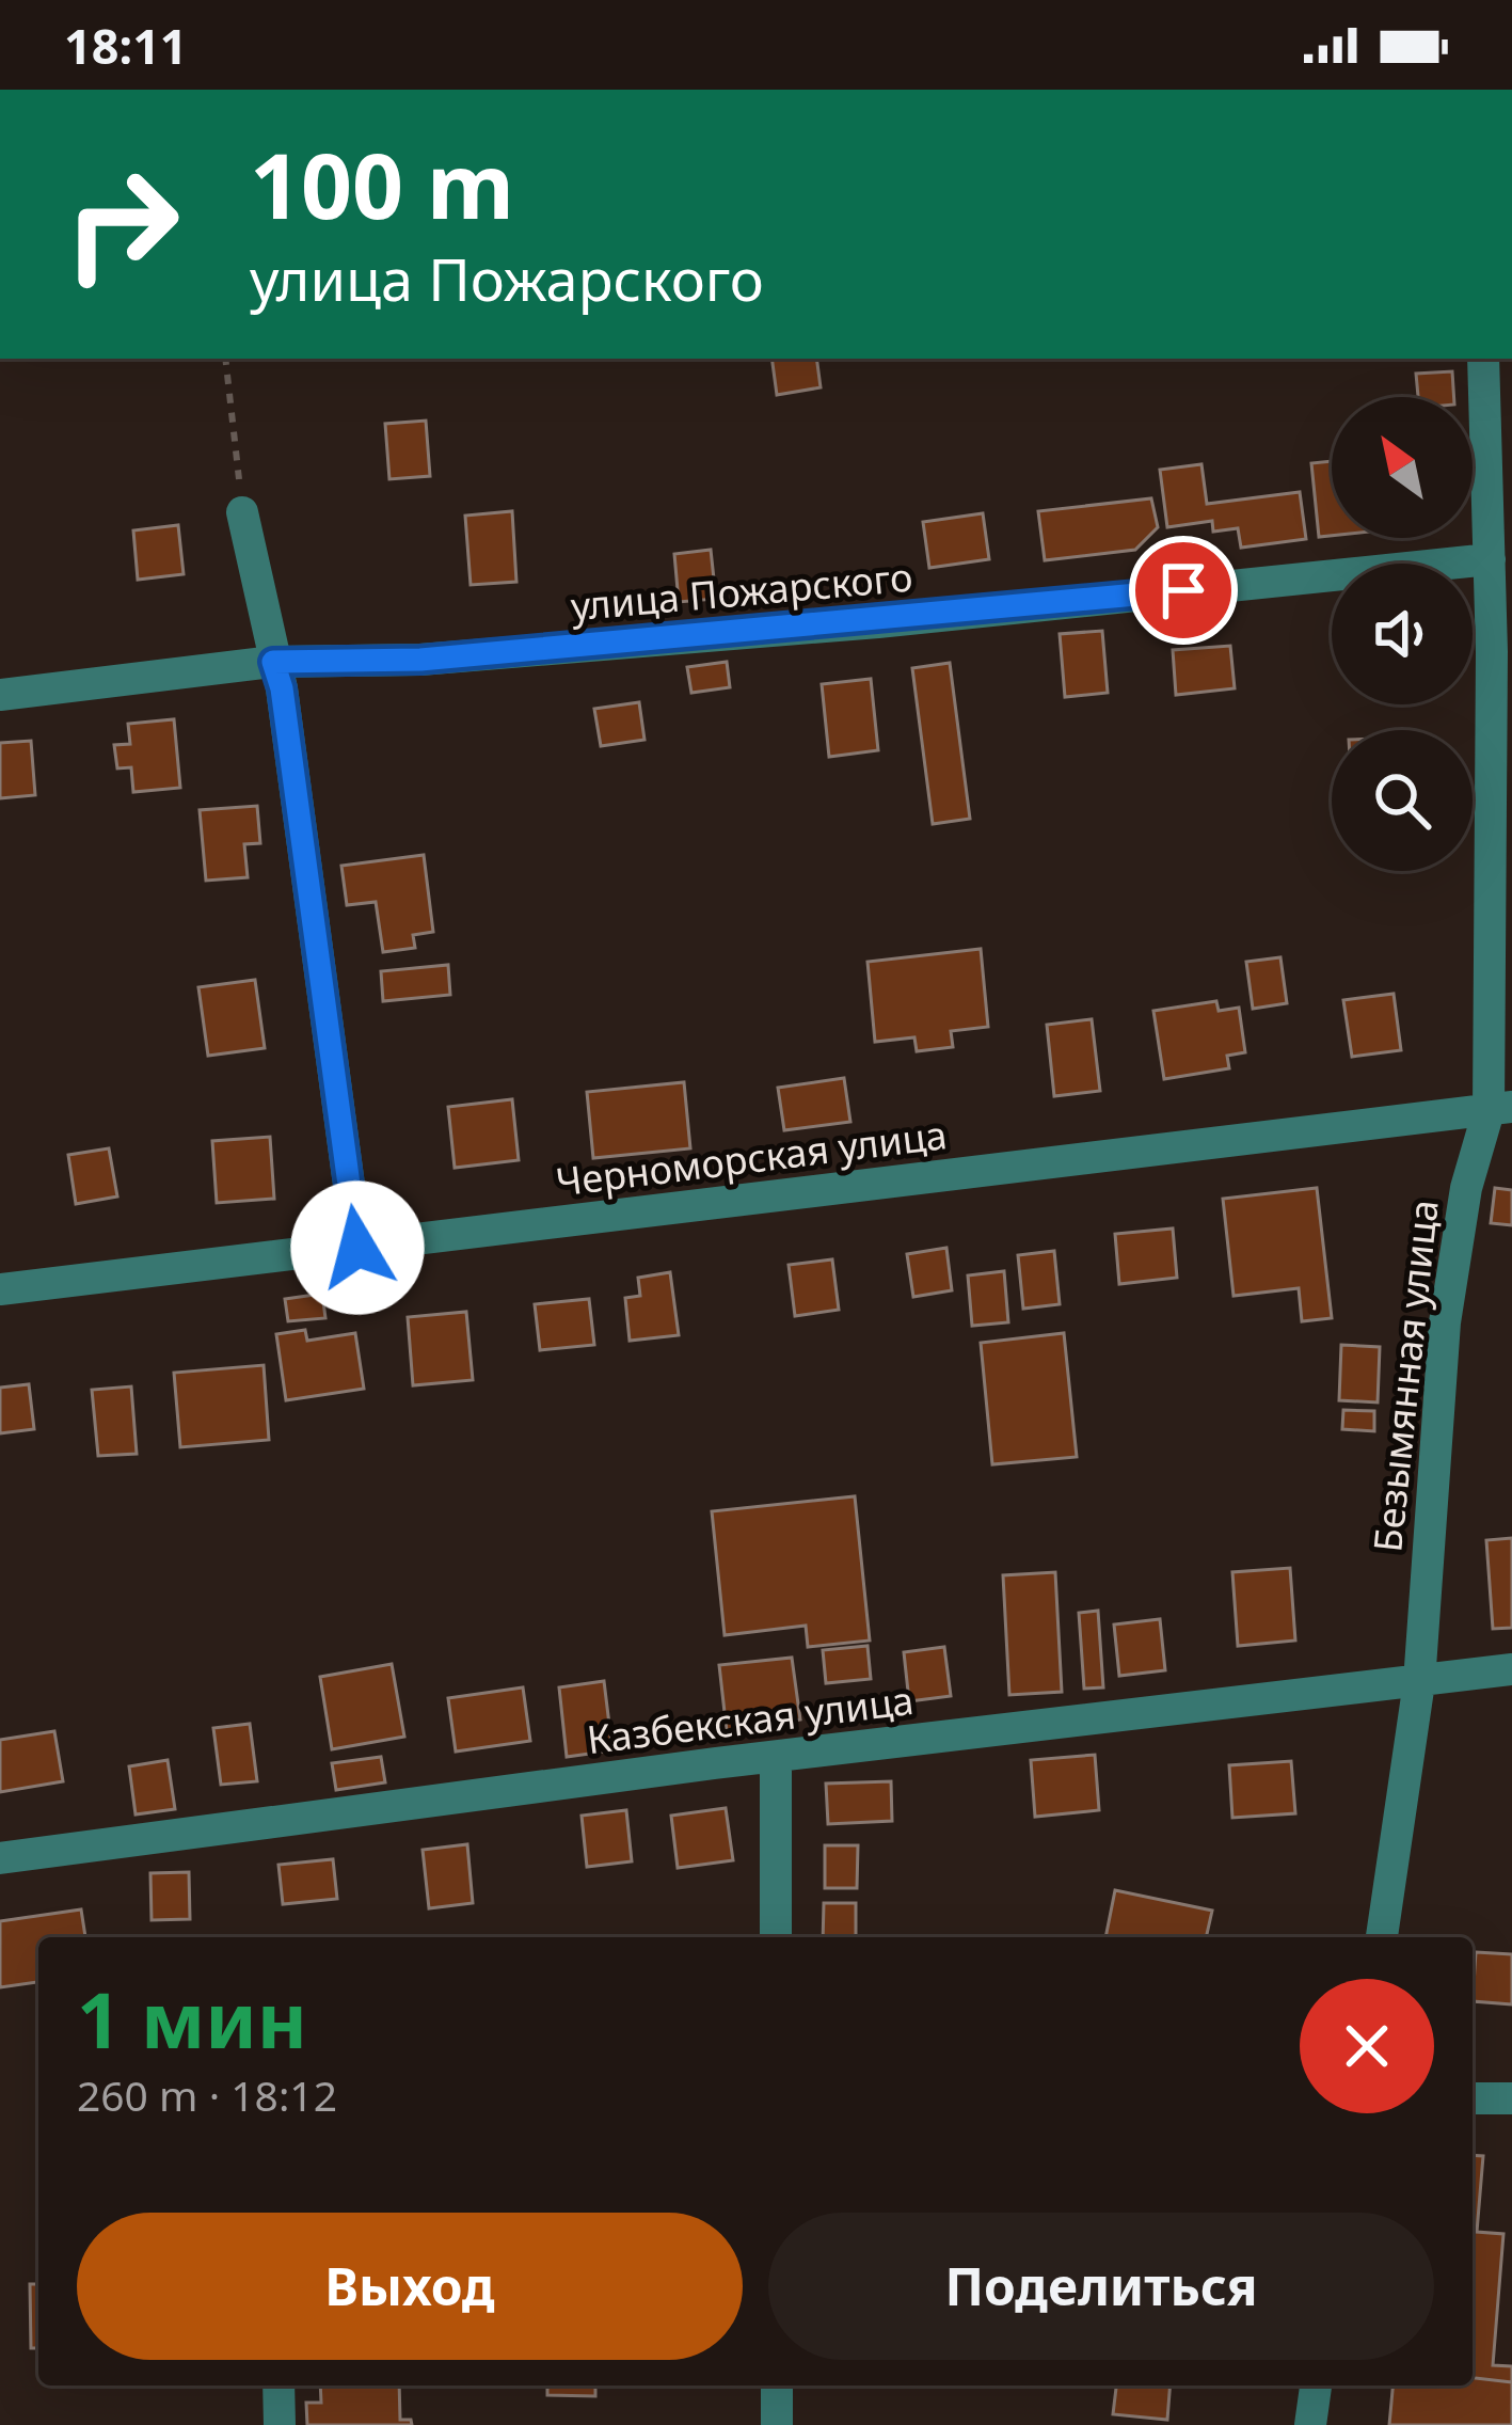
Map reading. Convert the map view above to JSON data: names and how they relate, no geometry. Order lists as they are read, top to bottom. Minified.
{"streets":{"street":["улица Пожарского","Черноморская улица","Безымянная улица","Казбекская улица"]},"crossings":[["улица Пожарского","Безымянная улица"],["Черноморская улица","Безымянная улица"],["Безымянная улица","Казбекская улица"]],"north":"top left","page":{"status":"18:11","turn":["100 m","улица Пожарского"],"heading":["1 мин","260 m · 18:12"],"buttons":["Выход","Поделиться"]}}
